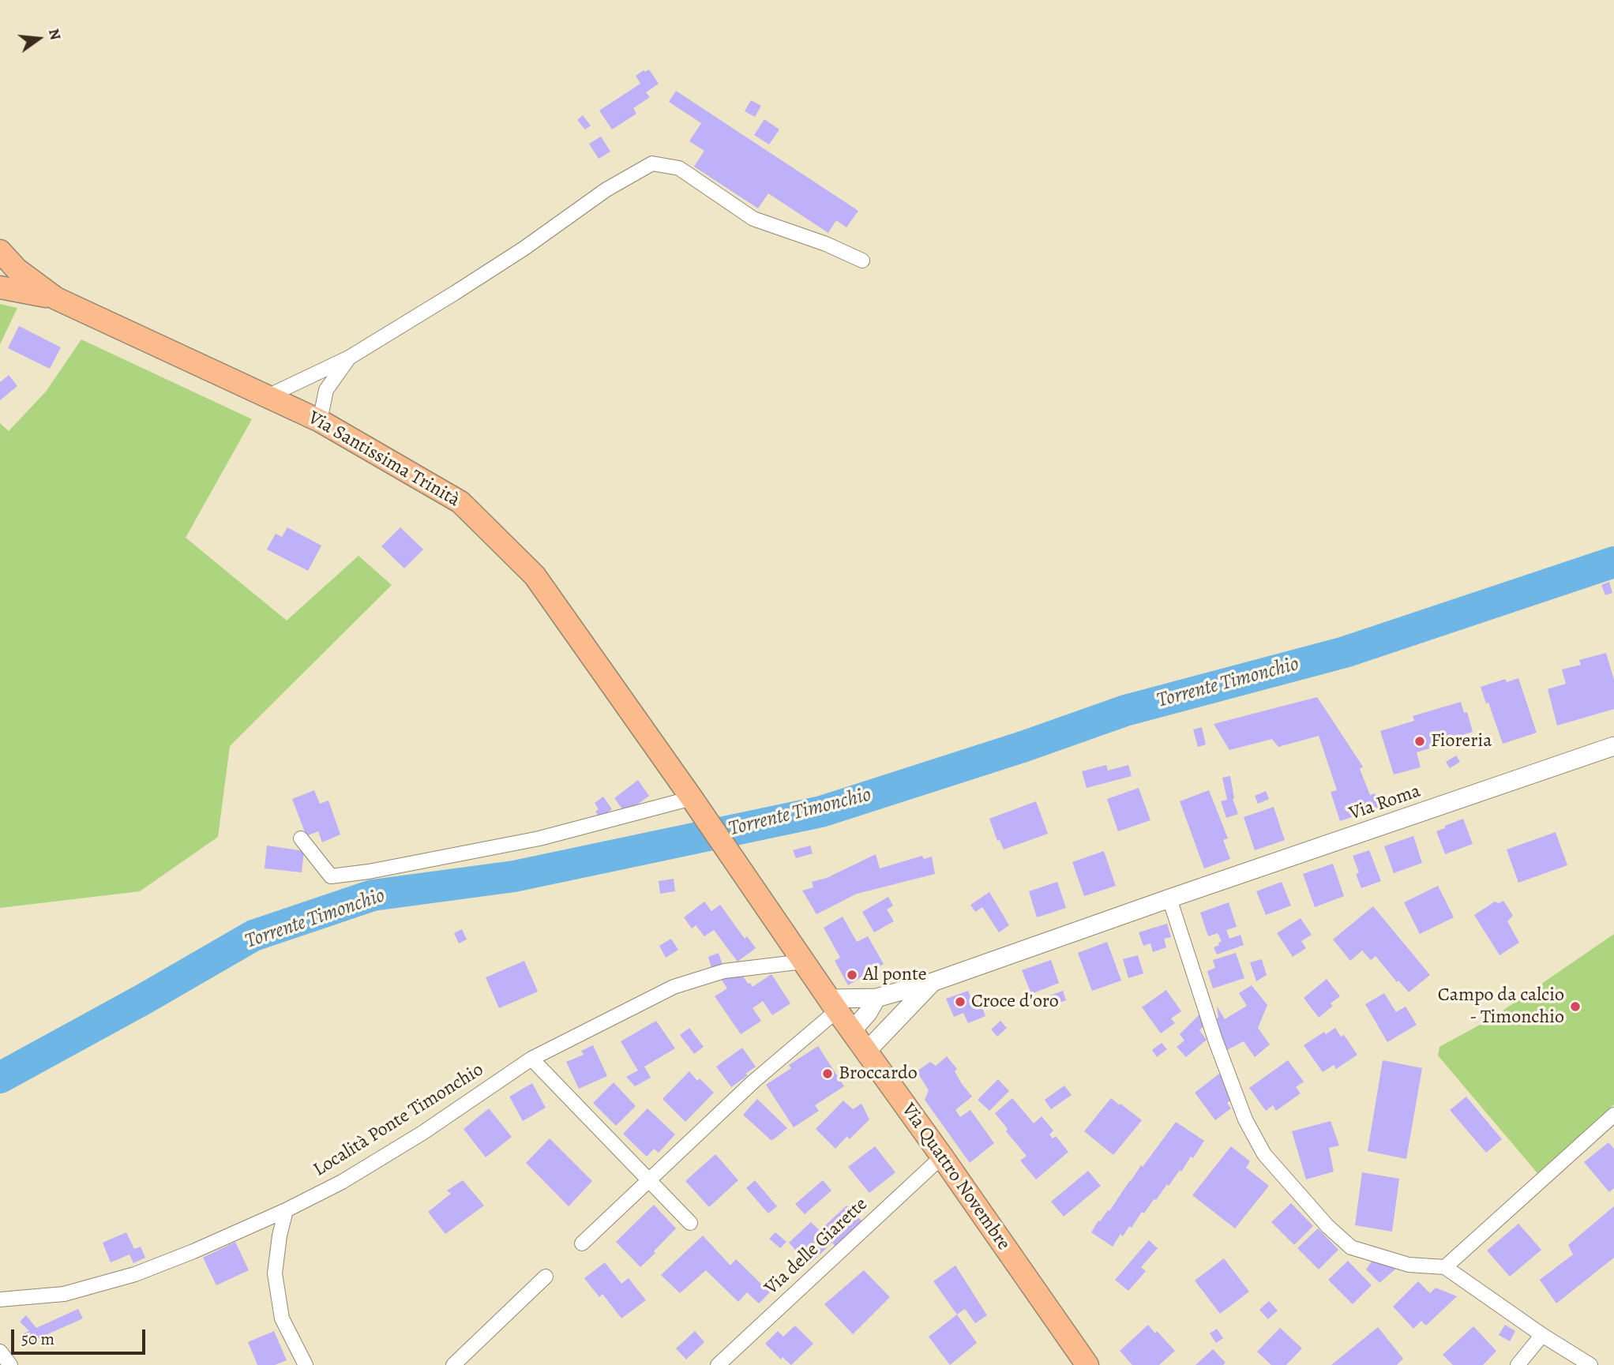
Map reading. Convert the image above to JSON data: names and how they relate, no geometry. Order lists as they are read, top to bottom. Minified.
{"streets":{"main road":["Via Santissima Trinità","Via Quattro Novembre"],"street":["Via Roma","Località Ponte Timonchio","Via delle Giarette"]},"crossings":[["Via Santissima Trinità","Via Quattro Novembre"],["Via Roma","Via Quattro Novembre"],["Località Ponte Timonchio","Via Quattro Novembre"],["Via Quattro Novembre","Via delle Giarette"]],"water":["Torrente Timonchio"],"places":["Fioreria","Al ponte","Croce d'oro","Campo da calcio - Timonchio","Broccardo"],"scale_bar":"50 m","north":"right"}
